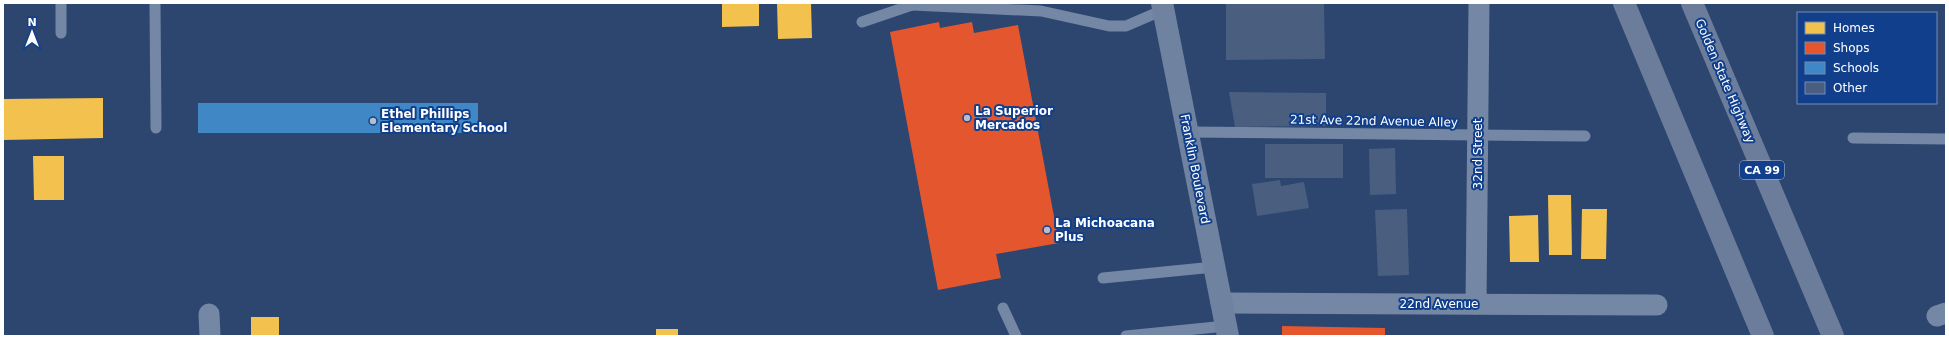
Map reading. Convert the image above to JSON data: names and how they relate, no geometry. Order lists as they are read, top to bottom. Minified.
{"streets":{"highway":["Golden State Highway","CA 99"],"main road":["Franklin Boulevard"],"street":["32nd Street","22nd Avenue"],"lane":["21st Ave 22nd Avenue Alley"]},"crossings":[["21st Ave 22nd Avenue Alley","32nd Street"],["21st Ave 22nd Avenue Alley","Franklin Boulevard"],["32nd Street","22nd Avenue"],["Franklin Boulevard","22nd Avenue"]],"places":["La Superior Mercados","Ethel Phillips Elementary School","La Michoacana Plus"],"legend":["Homes","Shops","Schools","Other"],"north":"top"}
